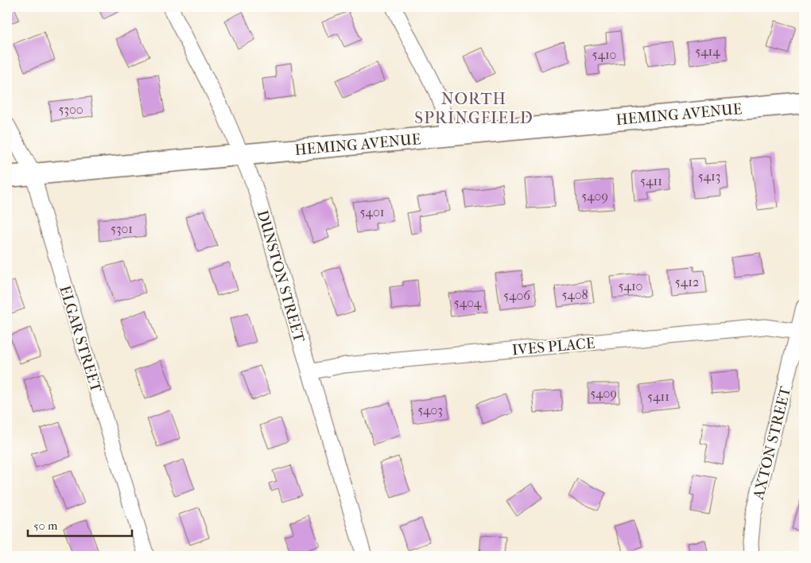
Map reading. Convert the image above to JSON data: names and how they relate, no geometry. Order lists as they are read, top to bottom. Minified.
{"streets":{"street":["HEMING AVENUE","DUNSTON STREET","ELGAR STREET","IVES PLACE","AXTON STREET"]},"crossings":[["HEMING AVENUE","DUNSTON STREET"],["HEMING AVENUE","ELGAR STREET"],["DUNSTON STREET","IVES PLACE"],["IVES PLACE","AXTON STREET"]],"districts":["NORTH SPRINGFIELD"],"house_numbers":["5414","5410","5300","5413","5411","5409","5401","5301","5412","5410","5408","5406","5404","5409","5411","5403"],"scale_bar":"50 m"}
